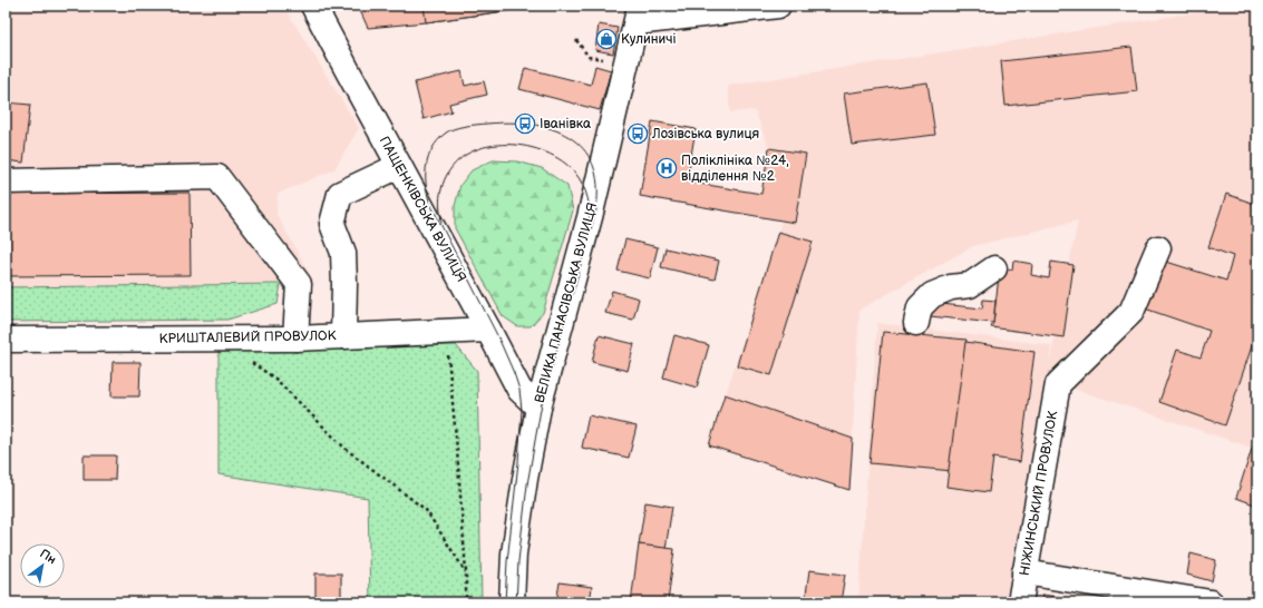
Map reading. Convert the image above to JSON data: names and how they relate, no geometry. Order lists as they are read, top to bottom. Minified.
{"streets":{"street":["ПАЩЕНКІВСЬКА ВУЛИЦЯ","ВЕЛИКА ПАНАСІВСЬКА ВУЛИЦЯ","КРИШТАЛЕВИЙ ПРОВУЛОК","НІЖИНСЬКИЙ ПРОВУЛОК"]},"crossings":[["ПАЩЕНКІВСЬКА ВУЛИЦЯ","ВЕЛИКА ПАНАСІВСЬКА ВУЛИЦЯ"],["ПАЩЕНКІВСЬКА ВУЛИЦЯ","КРИШТАЛЕВИЙ ПРОВУЛОК"]],"places":{"shop":["Кулиничі"],"bus stop":["Іванівка","Лозівська вулиця"],"hospital":["Поліклініка №24, відділення №2"]},"north":"top right"}
